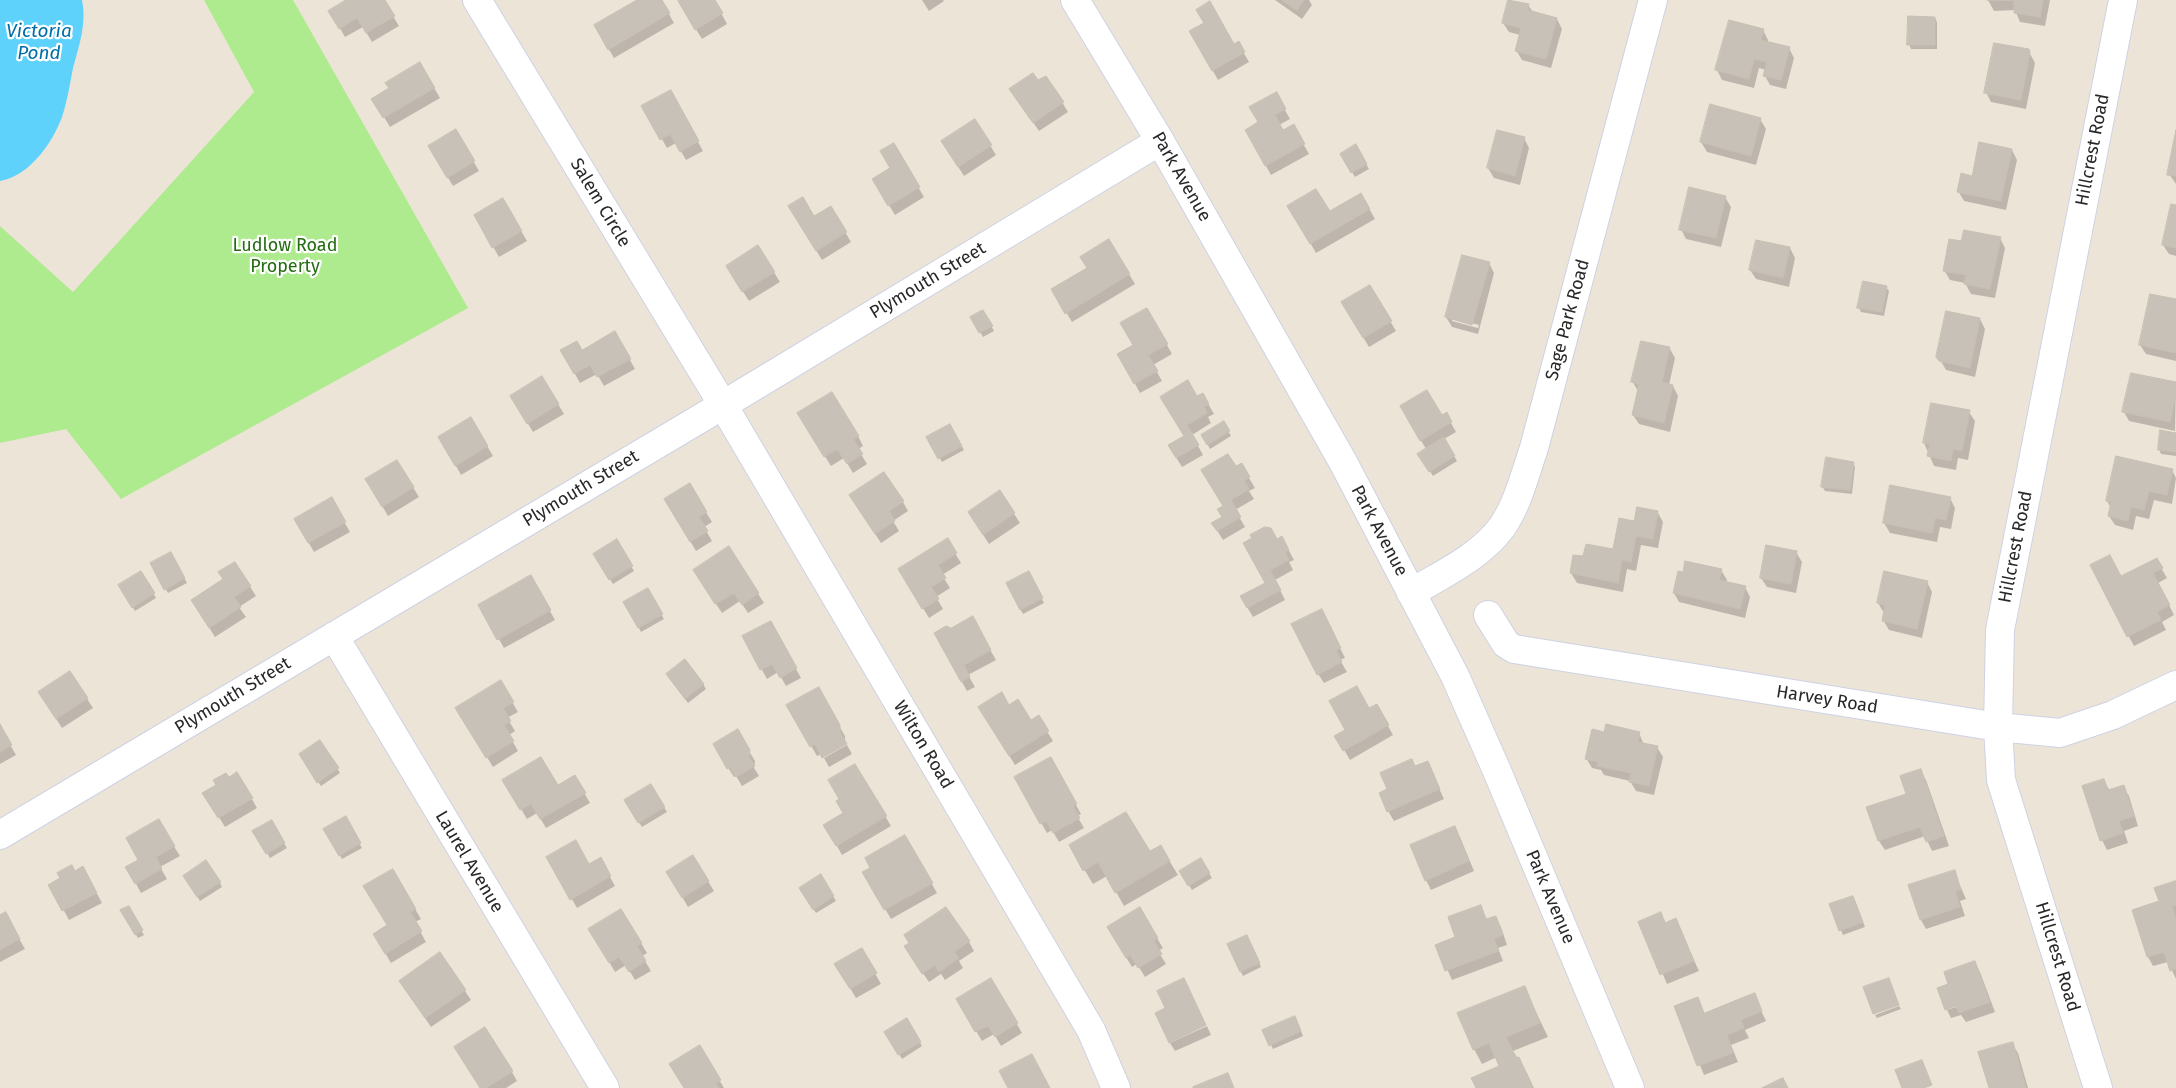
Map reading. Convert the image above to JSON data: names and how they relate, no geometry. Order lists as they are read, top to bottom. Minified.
{"streets":{"street":["Hillcrest Road","Park Avenue","Salem Circle","Plymouth Street","Sage Park Road","Harvey Road","Wilton Road","Laurel Avenue"]},"crossings":[["Hillcrest Road","Harvey Road"],["Park Avenue","Plymouth Street"],["Park Avenue","Sage Park Road"],["Salem Circle","Plymouth Street"],["Salem Circle","Wilton Road"],["Plymouth Street","Wilton Road"],["Plymouth Street","Laurel Avenue"]],"water":["Victoria Pond"],"parks":["Ludlow Road Property"]}
